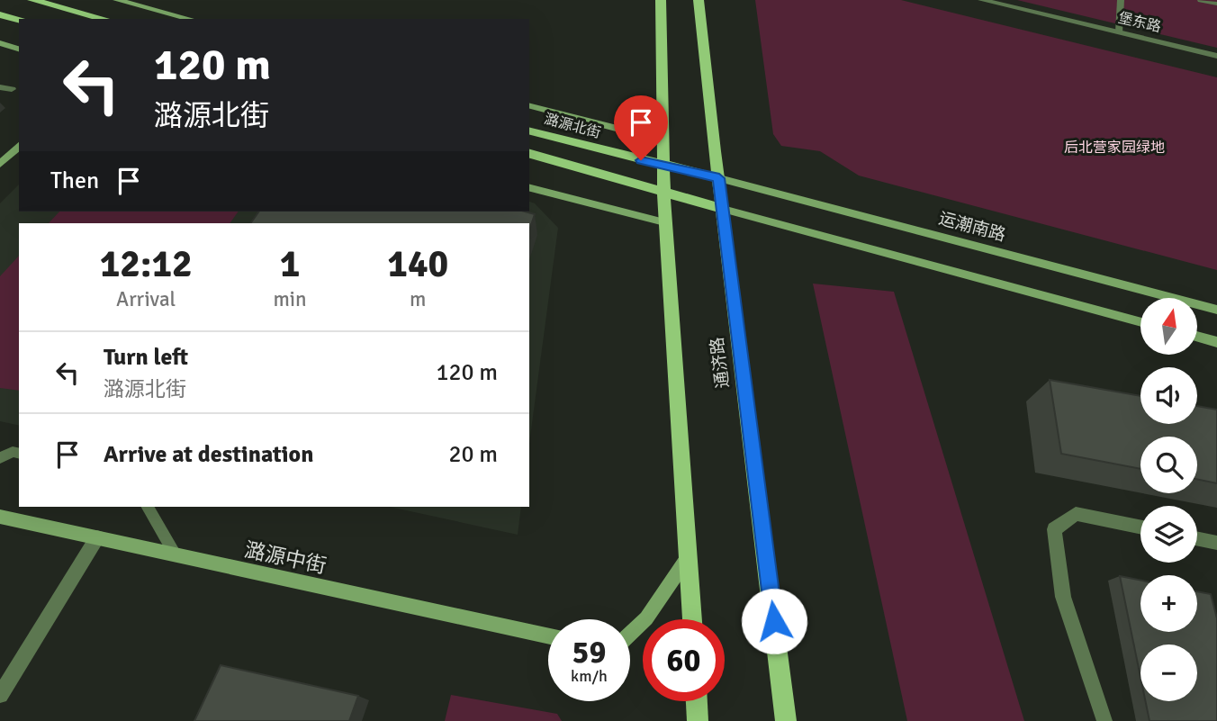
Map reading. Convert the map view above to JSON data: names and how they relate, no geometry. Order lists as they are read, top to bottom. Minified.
{"streets":{"main road":["潞源北街","通济路"],"street":["堡东路","运潮南路","潞源中街"]},"crossings":[["潞源北街","运潮南路"],["潞源北街","通济路"],["运潮南路","通济路"]],"parks":["后北营家园绿地"],"north":"top","page":{"turn":["120 m","潞源北街"],"then":"Then","eta":["12:12","Arrival","1","min","140","m"],"map_buttons":["+","−"],"list":[{"name":"Turn left","note":"潞源北街","value":"120 m"},{"name":"Arrive at destination","value":"20 m"}],"speed":"59 km/h","limit":"60"}}
